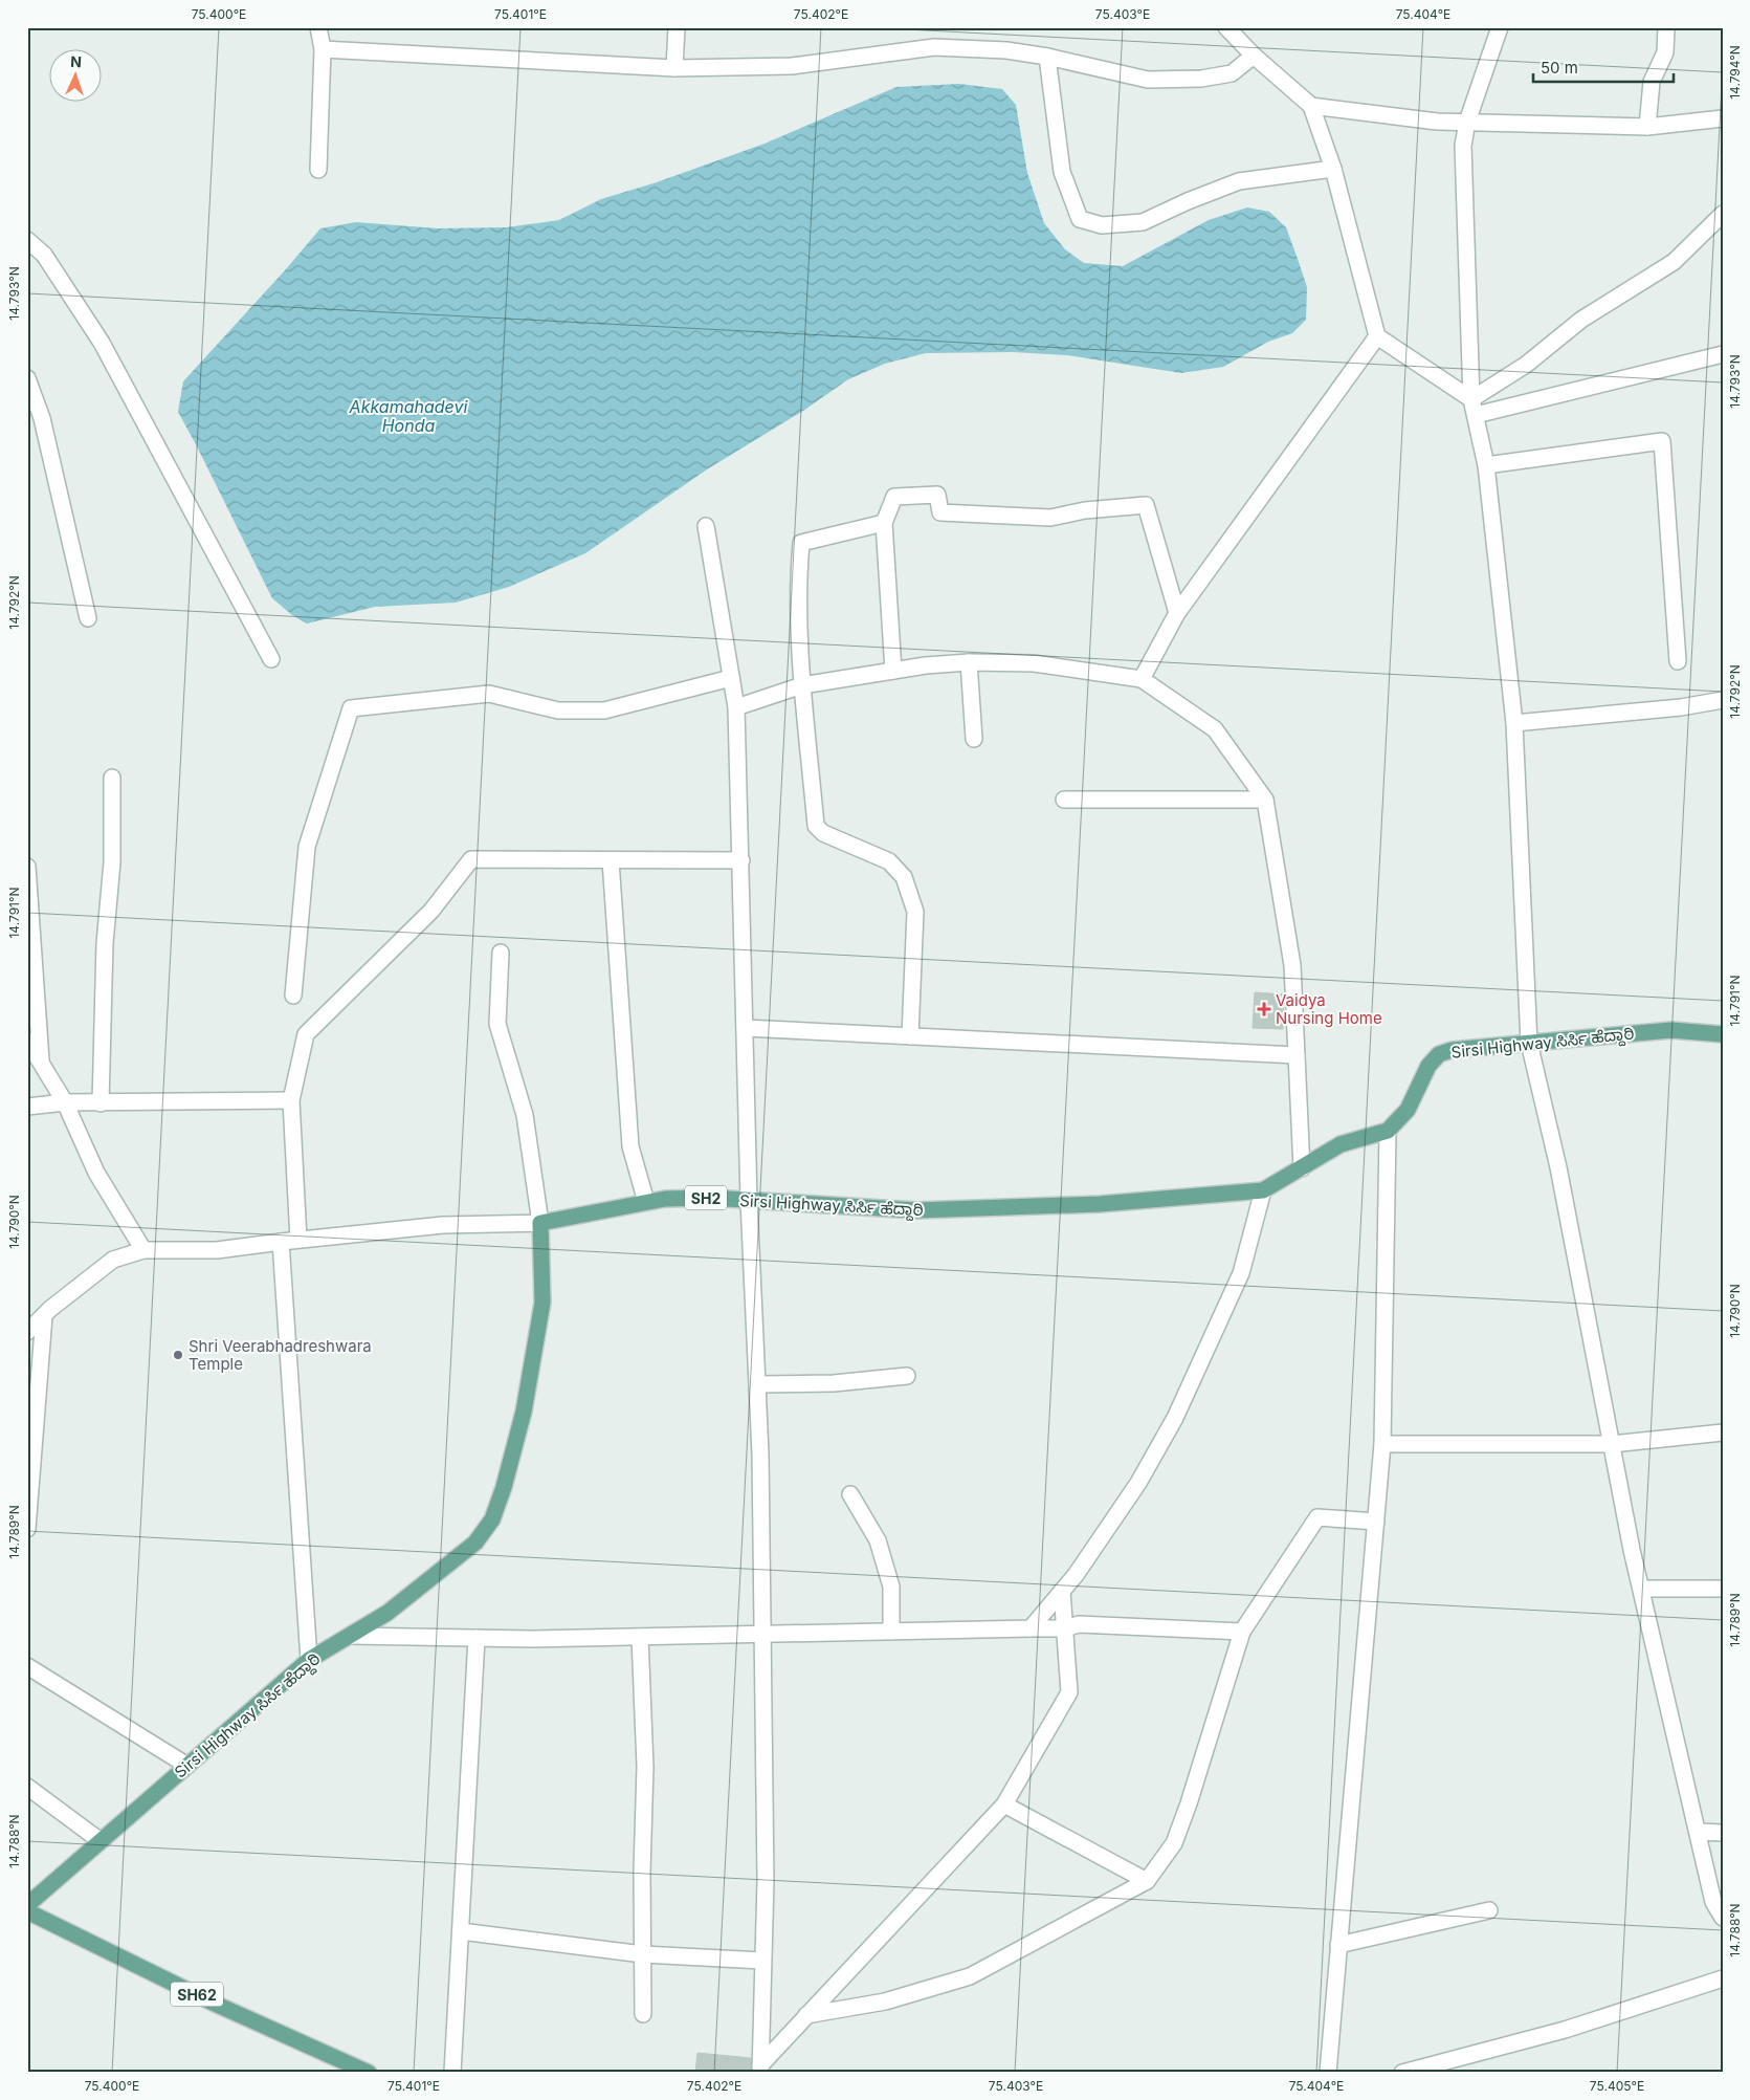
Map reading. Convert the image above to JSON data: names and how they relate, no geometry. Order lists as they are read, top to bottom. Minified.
{"streets":{"main road":["Sirsi Highway ಸಿರ್ಸಿ ಹೆದ್ದಾರಿ","SH2","SH62"]},"water":["Akkamahadevi Honda"],"places":{"health":["Vaidya Nursing Home"],"other":["Shri Veerabhadreshwara Temple"]},"scale_bar":"50 m","north":"top","coordinates":["75.400°E","75.401°E","75.402°E","75.403°E","75.404°E","14.794°N","14.793°N","14.792°N","14.791°N","14.790°N","14.789°N","14.788°N","75.405°E"]}
